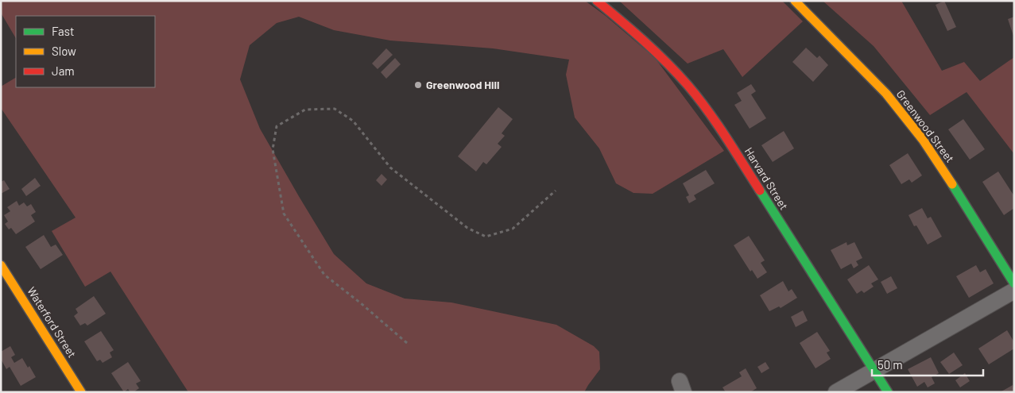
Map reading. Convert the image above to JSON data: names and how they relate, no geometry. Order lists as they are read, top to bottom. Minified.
{"streets":{"street":["Greenwood Street","Harvard Street","Waterford Street"]},"places":["Greenwood Hill"],"legend":["Fast","Slow","Jam"],"scale_bar":"50 m"}
